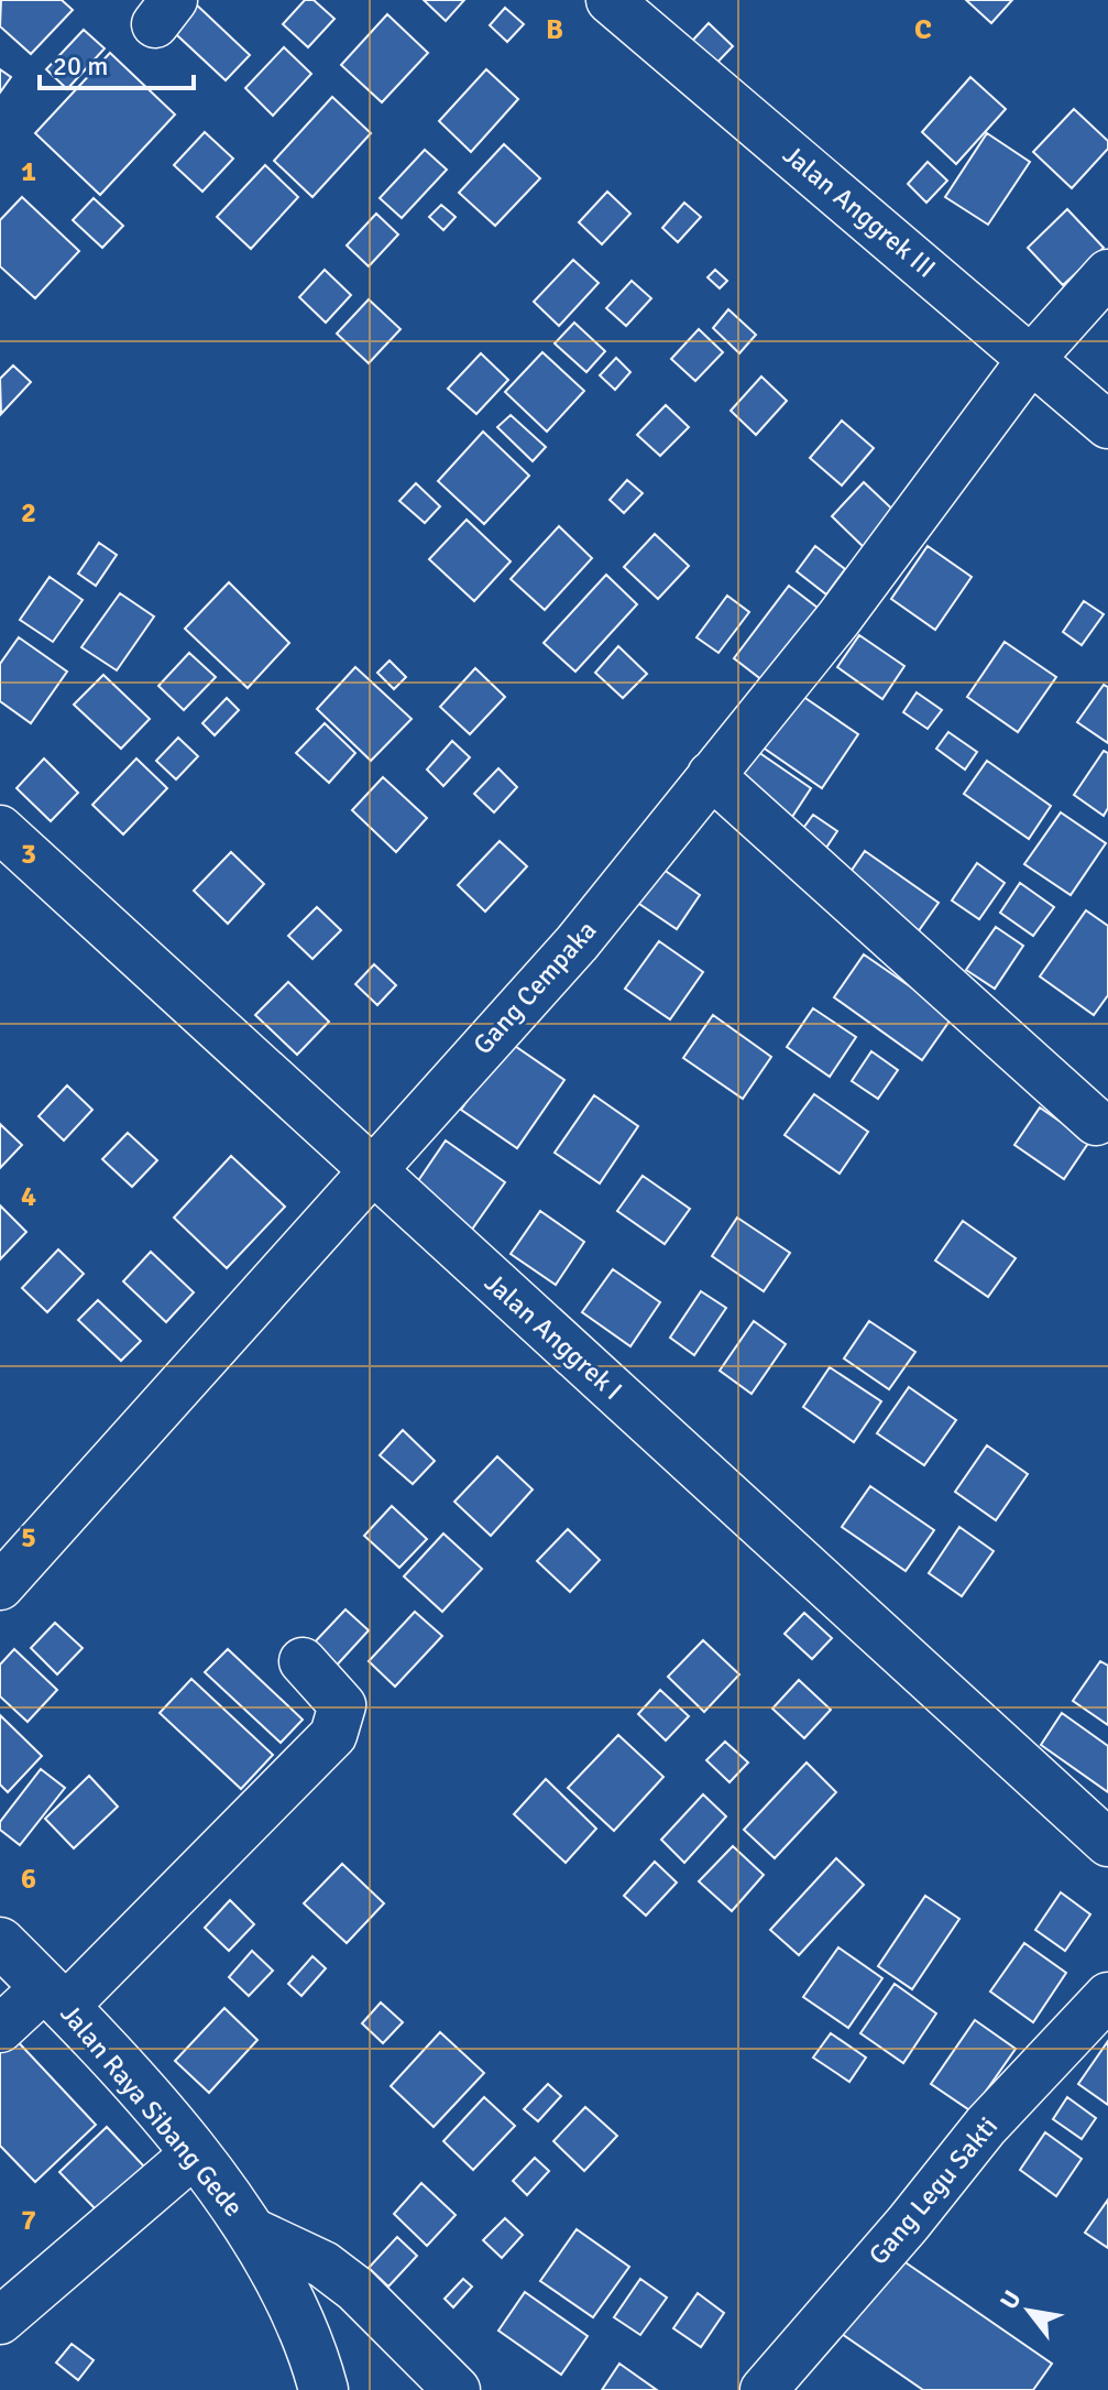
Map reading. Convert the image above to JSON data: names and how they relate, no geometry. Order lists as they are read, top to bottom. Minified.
{"streets":{"main road":["Jalan Raya Sibang Gede"],"street":["Jalan Anggrek III","Gang Cempaka","Jalan Anggrek I","Gang Legu Sakti"]},"crossings":[["Jalan Anggrek III","Gang Cempaka"],["Gang Cempaka","Jalan Anggrek I"]],"scale_bar":"20 m","north":"top left","grid":{"columns":["B","C"],"rows":["1","2","3","4","5","6","7"]}}
